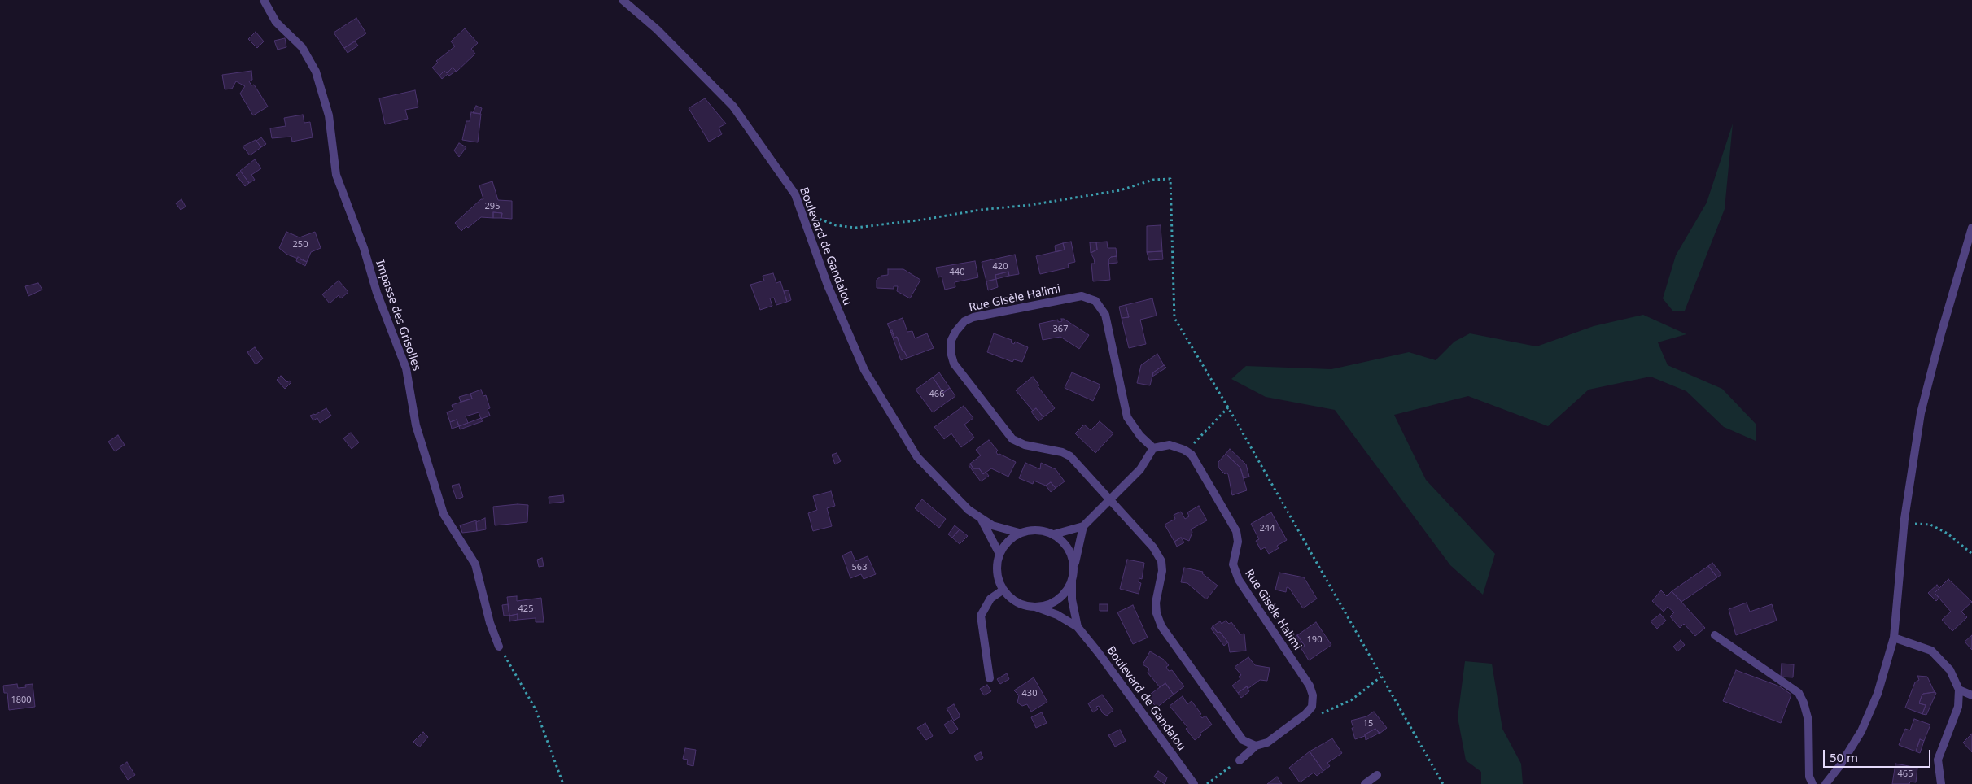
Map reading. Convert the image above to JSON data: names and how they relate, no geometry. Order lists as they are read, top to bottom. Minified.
{"streets":{"street":["Boulevard de Gandalou","Rue Gisèle Halimi","Impasse des Grisolles"]},"house_numbers":["295","250","420","440","367","466","244","563","425","190","430","1800","15","465"],"scale_bar":"50 m"}
